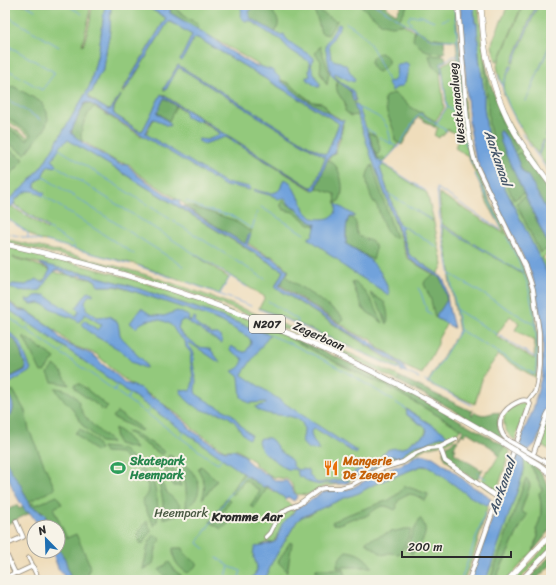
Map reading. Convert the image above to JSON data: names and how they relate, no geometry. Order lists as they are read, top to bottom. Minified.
{"streets":{"main road":["N207","Zegerbaan"],"street":["Westkanaalweg"]},"crossings":[["Westkanaalweg","Zegerbaan"]],"districts":["Kromme Aar"],"water":["Aarkanaal"],"parks":["Heempark"],"places":{"sports":["Skatepark Heempark"],"restaurant":["Mangerie De Zeeger"]},"scale_bar":"200 m","north":"top left"}
